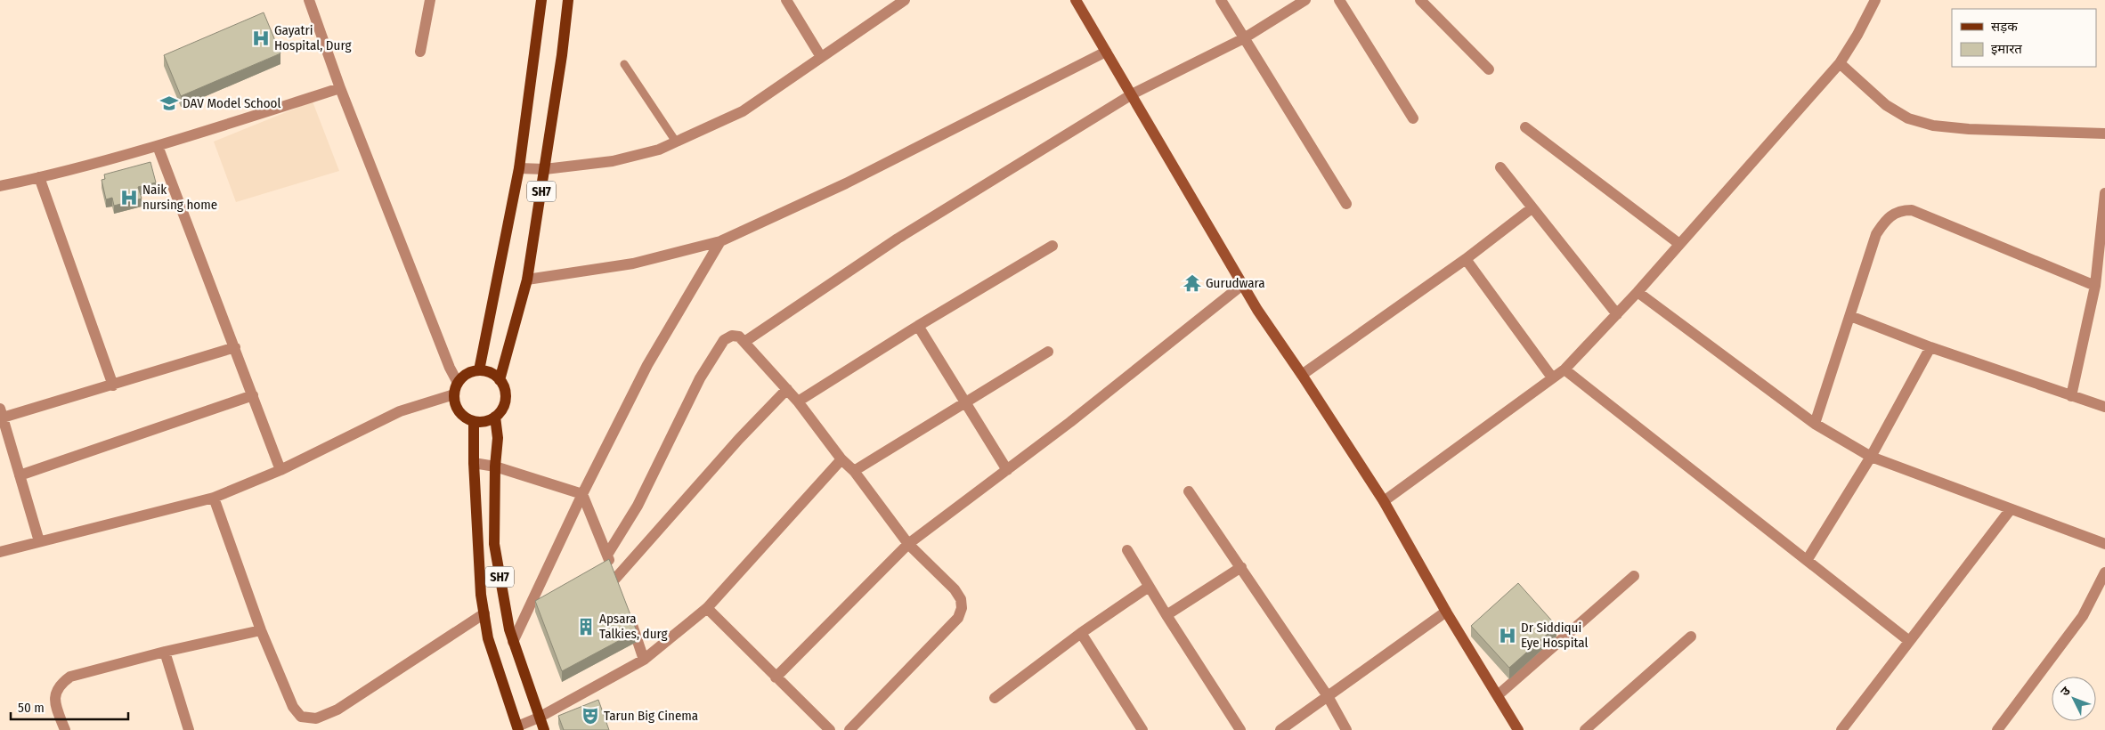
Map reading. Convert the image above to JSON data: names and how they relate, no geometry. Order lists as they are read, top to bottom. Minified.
{"streets":{"main road":["SH7"]},"places":{"hospital":["Gayatri Hospital, Durg","Naik nursing home","Dr Siddiqui Eye Hospital"],"school or university":["DAV Model School"],"temple":["Gurudwara"],"building":["Apsara Talkies, durg"],"theatre":["Tarun Big Cinema"]},"legend":["सड़क","इमारत"],"scale_bar":"50 m","north":"top left"}
